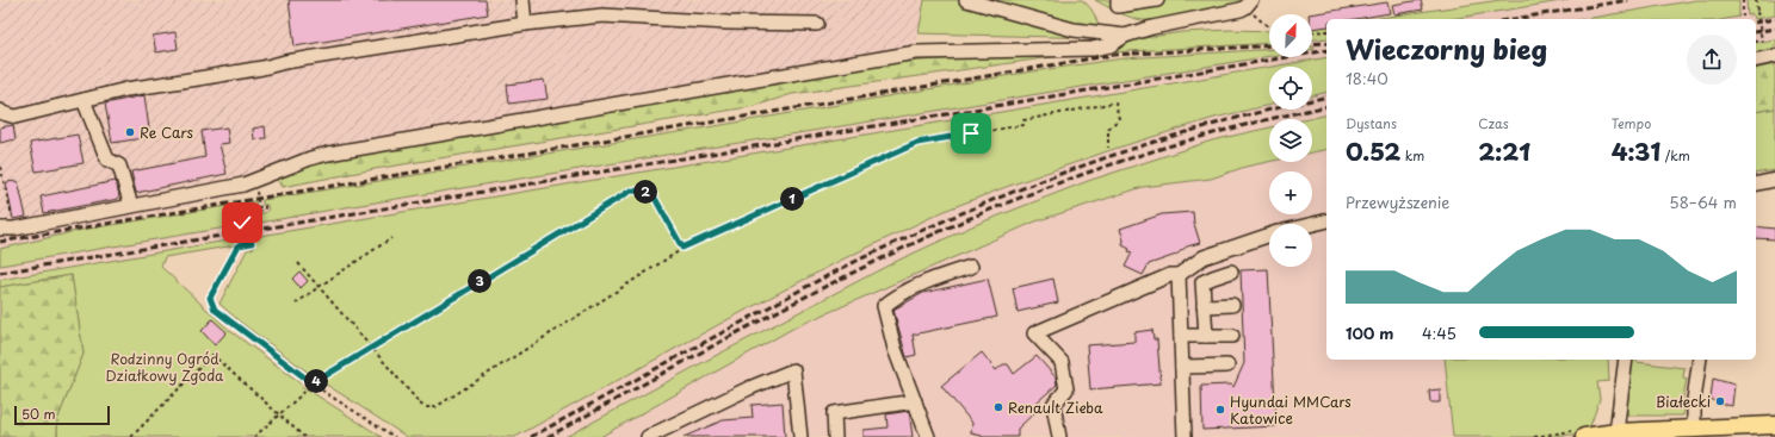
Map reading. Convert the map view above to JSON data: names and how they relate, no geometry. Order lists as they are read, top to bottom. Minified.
{"parks":["Rodzinny Ogród Działkowy Zgoda"],"places":["Re Cars","Białecki","Renault Zieba","Hyundai MMCars Katowice"],"scale_bar":"50 m","north":"top right","page":{"map_buttons":["+","−"],"heading":["Wieczorny bieg","18:40"],"stats":[["Dystans","0.52 km"],["Czas","2:21"],["Tempo","4:31 /km"]],"pins":["2","1","3","4"],"chart":["Przewyższenie","58–64 m"],"list":[{"name":"100 m","note":"4:45"}],"scale":"50 m"}}
